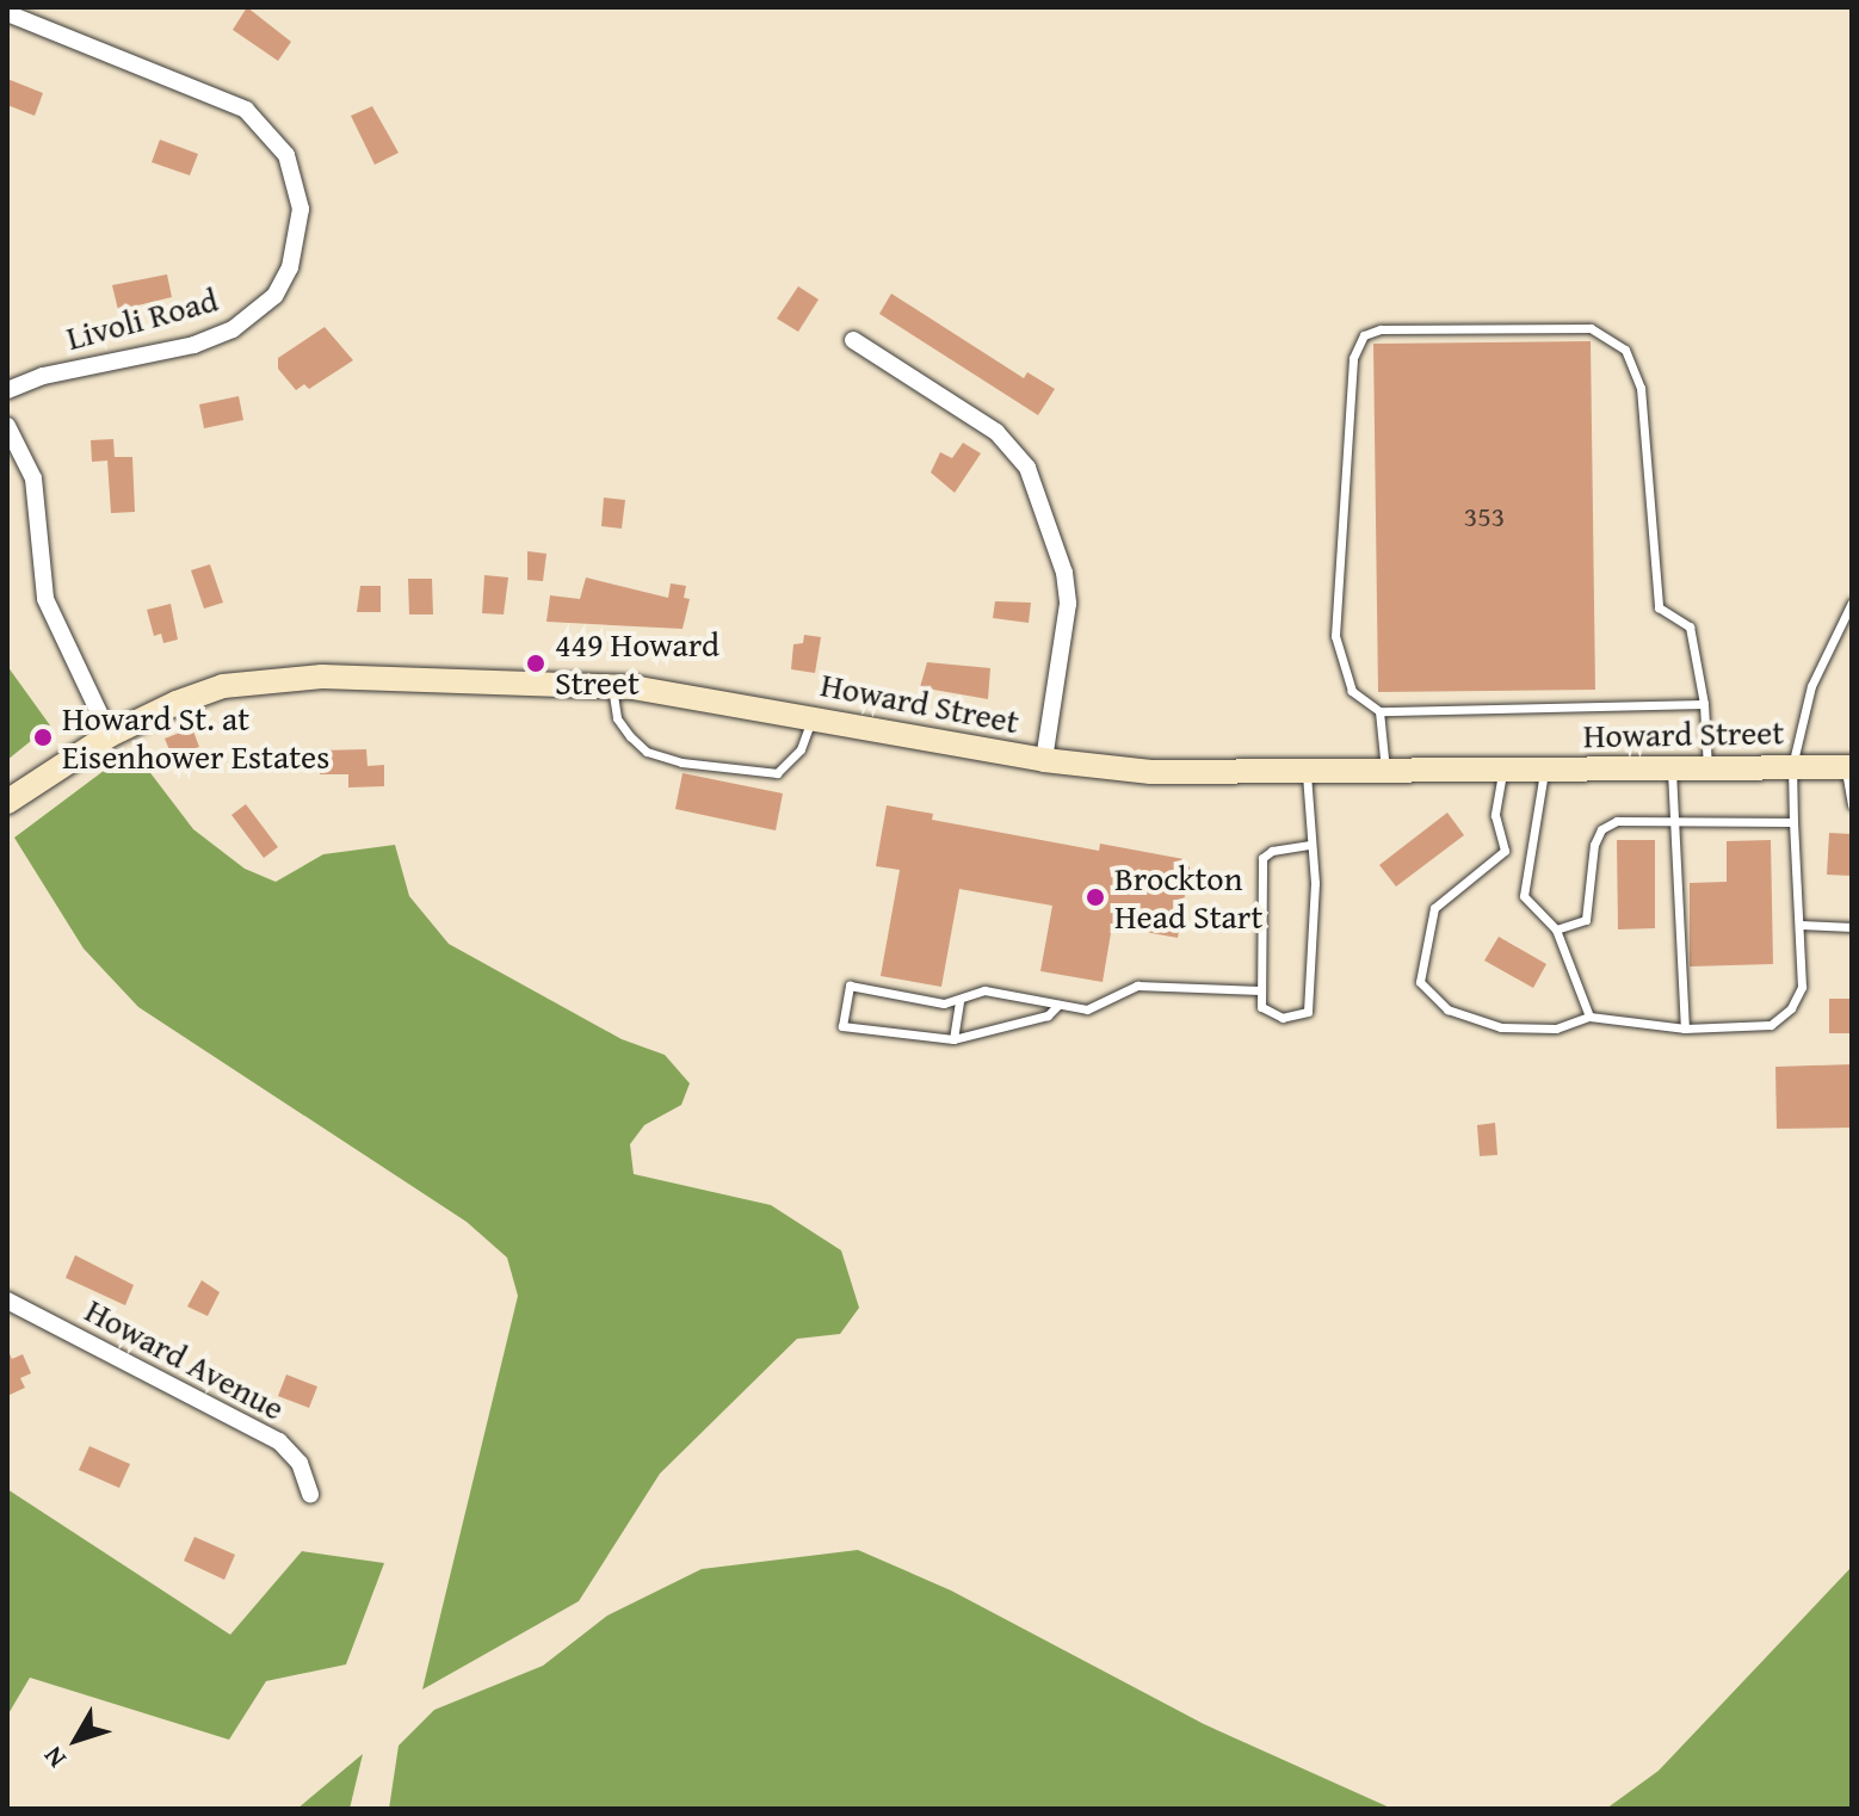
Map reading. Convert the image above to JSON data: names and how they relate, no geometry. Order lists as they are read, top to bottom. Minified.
{"streets":{"main road":["Howard Street"],"street":["Livoli Road","Howard Avenue"]},"places":["449 Howard Street","Howard St. at Eisenhower Estates","Brockton Head Start"],"house_numbers":["353"],"north":"bottom left"}
